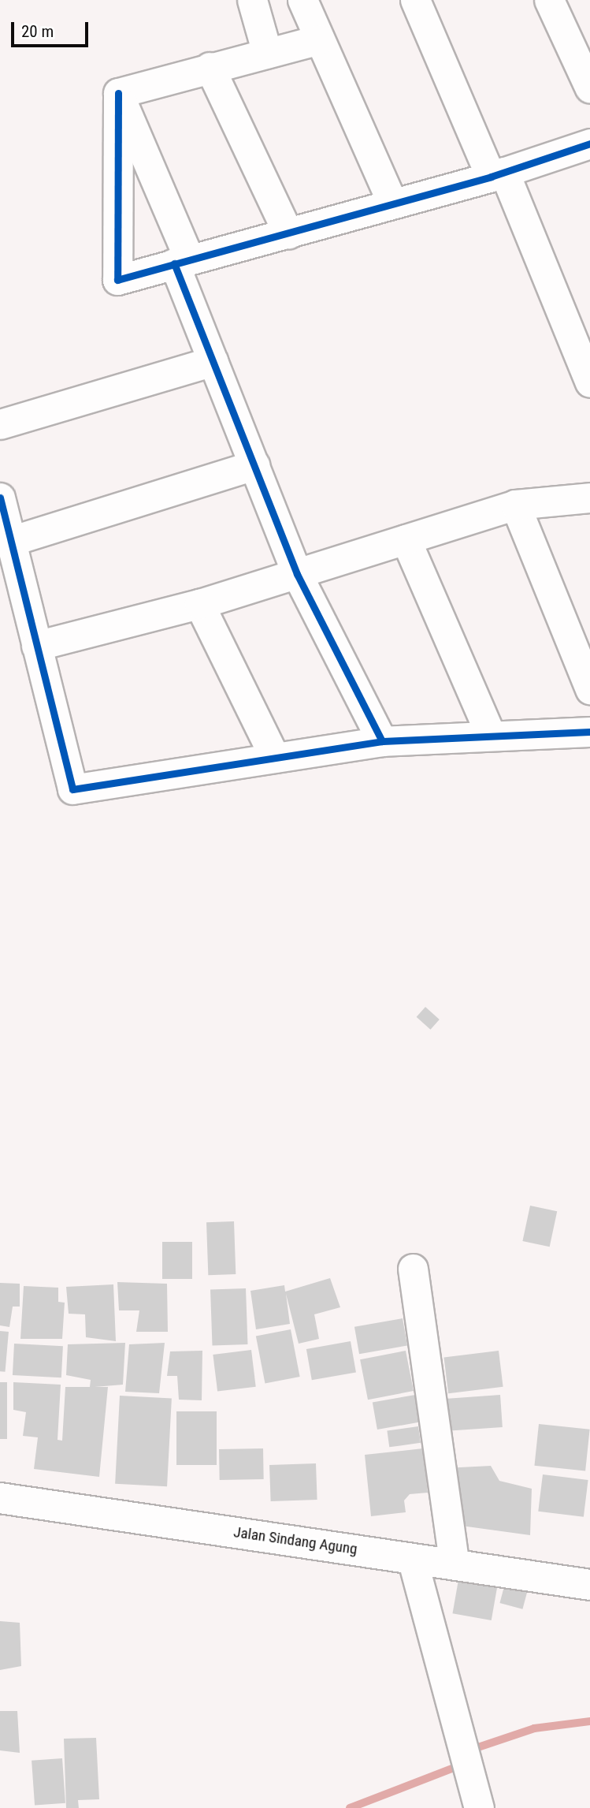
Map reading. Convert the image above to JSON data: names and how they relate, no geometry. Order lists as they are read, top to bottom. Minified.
{"streets":{"main road":["Jalan Sindang Agung"]},"scale_bar":"20 m"}
